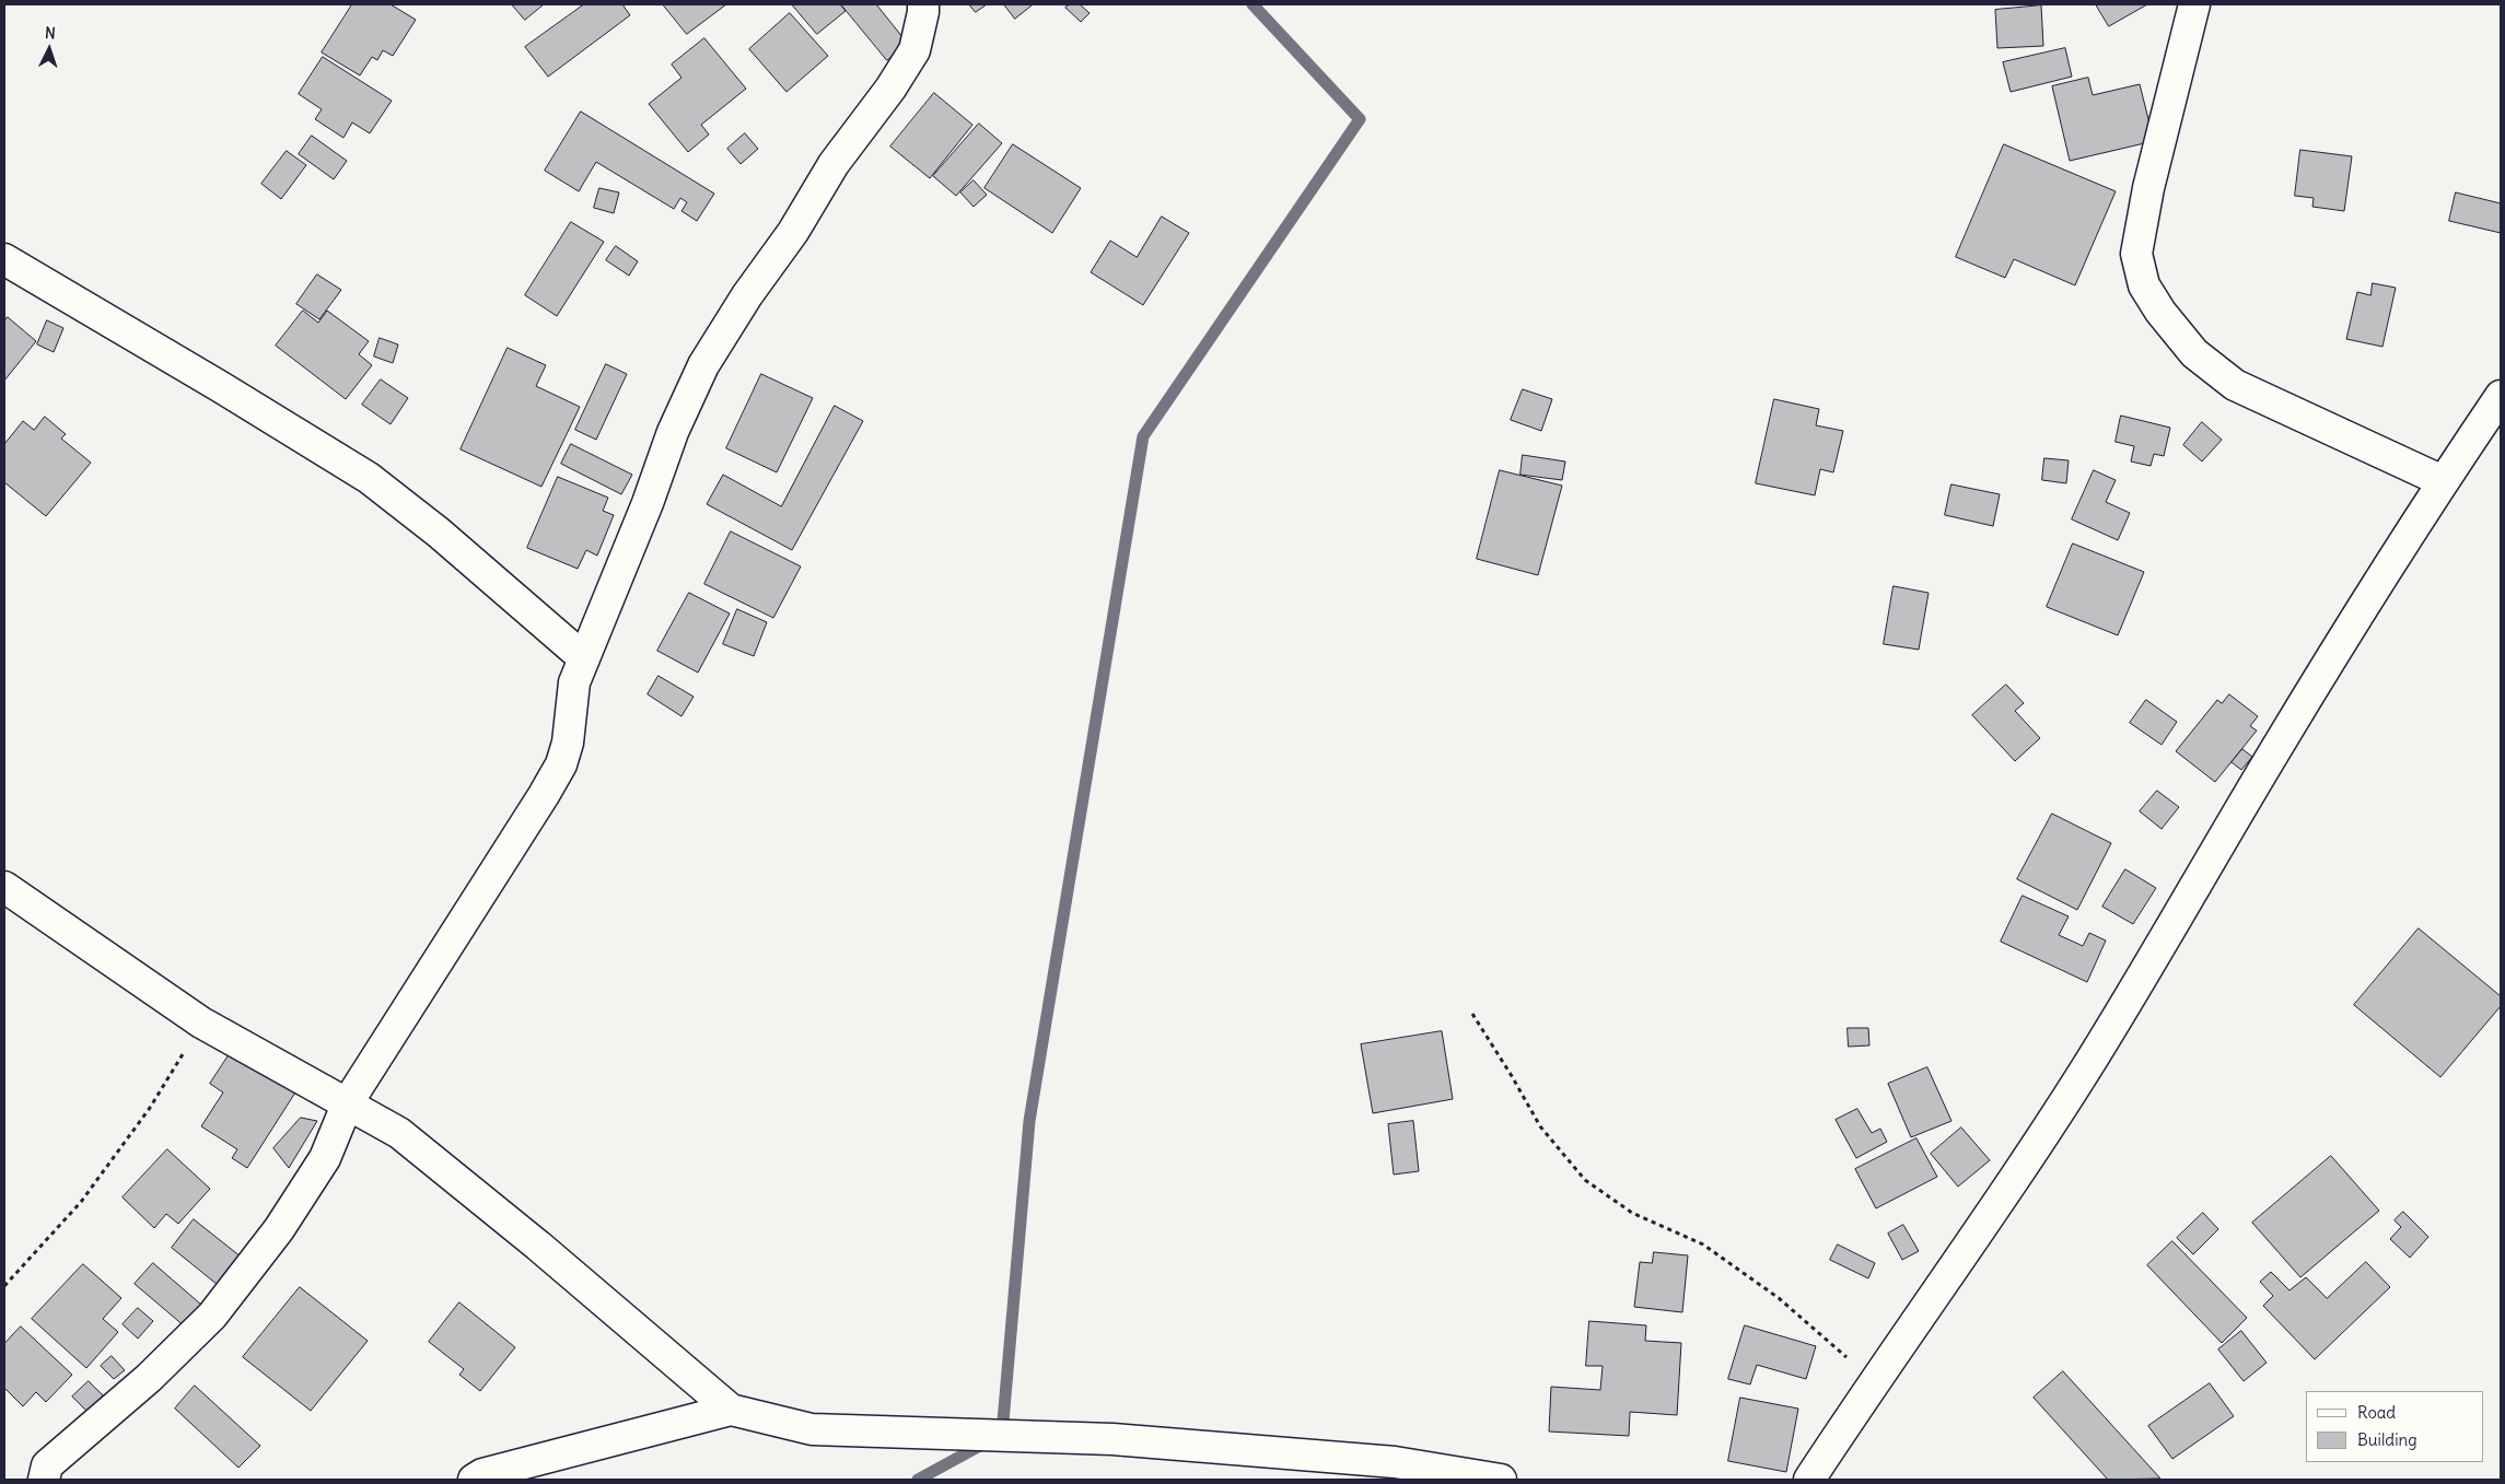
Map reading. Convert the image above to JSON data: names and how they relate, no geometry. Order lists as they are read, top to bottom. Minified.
{"legend":["Road","Building"],"north":"top"}
